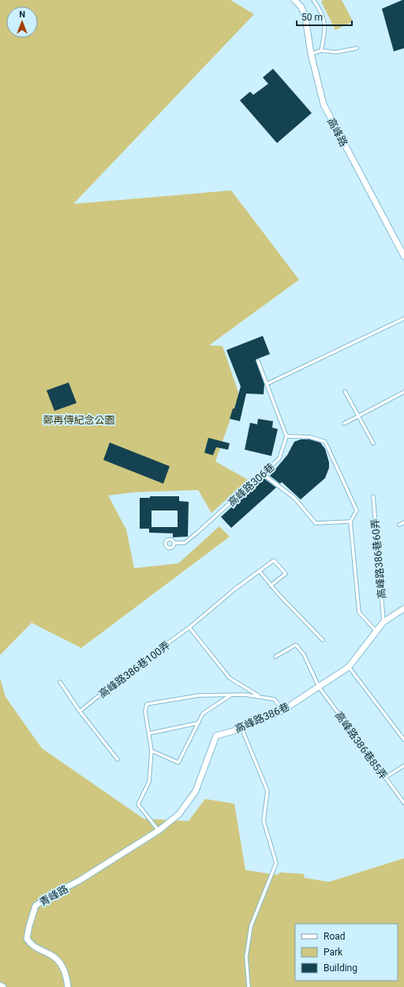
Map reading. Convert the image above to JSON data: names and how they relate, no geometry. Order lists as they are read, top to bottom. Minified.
{"streets":{"street":["高峰路","高峰路386巷","青峰路"],"lane":["高峰路306巷","高峰路386巷60弄","高峰路386巷100弄","高峰路386巷85弄"]},"crossings":[["高峰路386巷60弄","高峰路386巷"],["高峰路386巷","高峰路386巷85弄"],["高峰路386巷","青峰路"]],"parks":["鄭再傳紀念公園"],"legend":["Road","Park","Building"],"scale_bar":"50 m","north":"top"}
